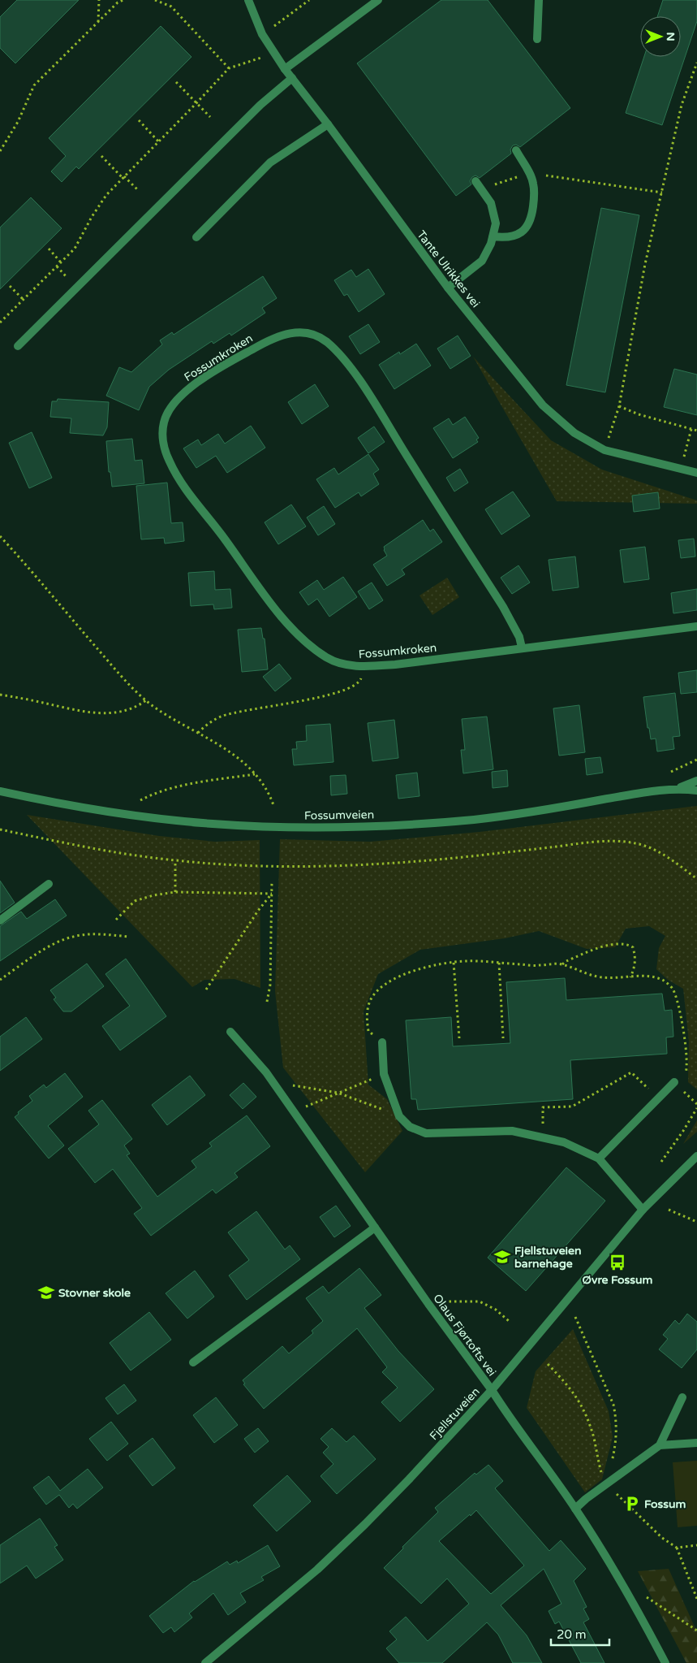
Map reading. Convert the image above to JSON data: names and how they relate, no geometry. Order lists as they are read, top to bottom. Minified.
{"streets":{"street":["Tante Ulrikkes vei","Fossumkroken","Fossumveien","Olaus Fjørtofts vei","Fjellstuveien"]},"crossings":[["Olaus Fjørtofts vei","Fjellstuveien"]],"places":{"school or university":["Fjellstuveien barnehage","Stovner skole"],"bus stop":["Øvre Fossum"],"parking":["Fossum"]},"scale_bar":"20 m","north":"right"}
